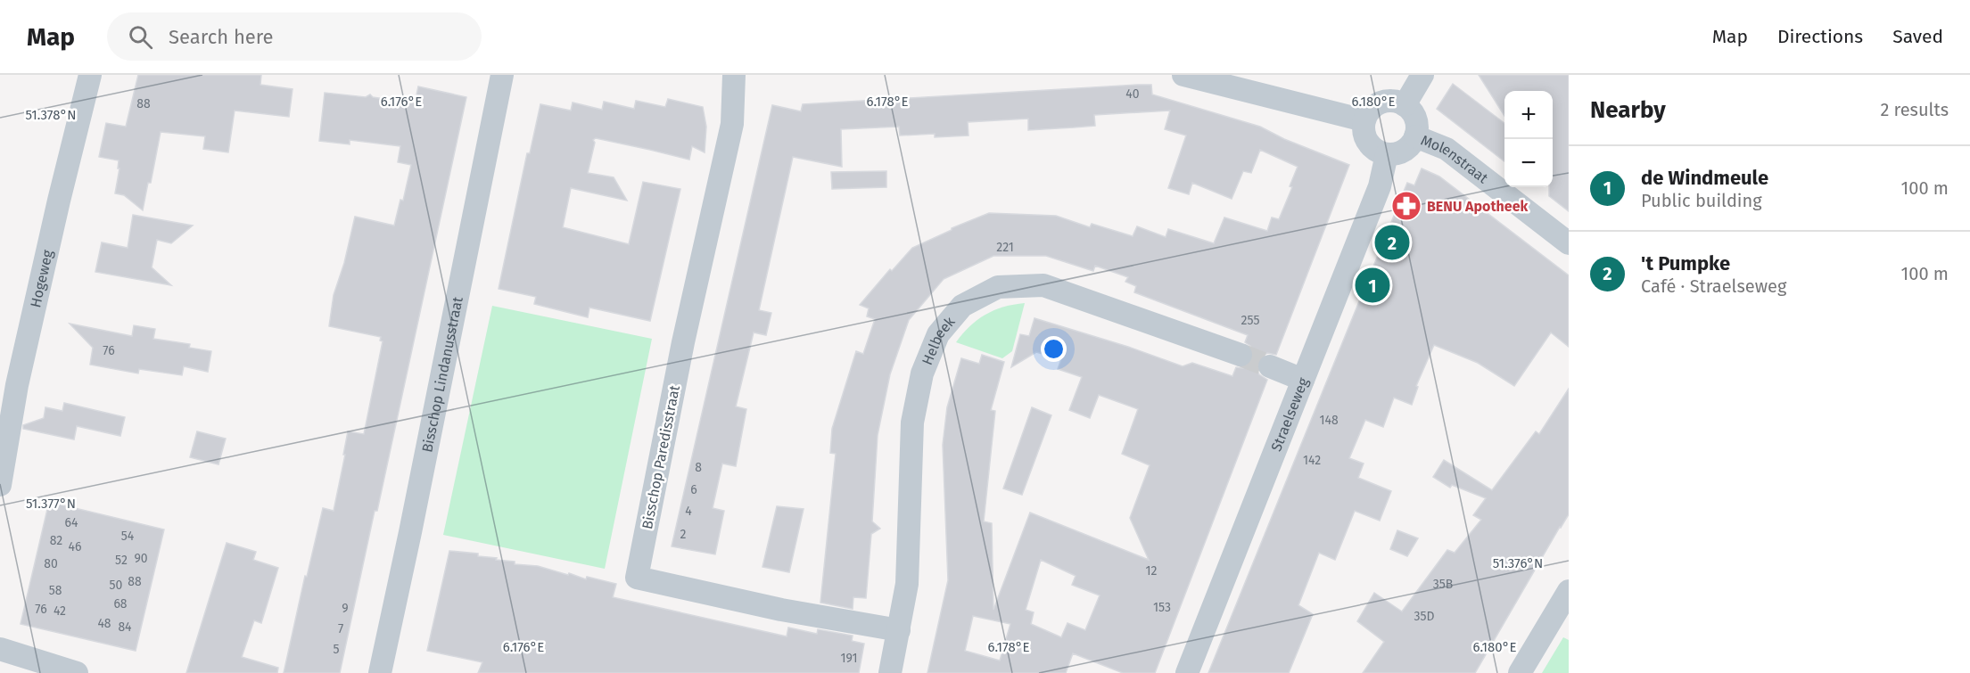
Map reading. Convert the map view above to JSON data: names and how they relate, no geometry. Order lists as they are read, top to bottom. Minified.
{"streets":{"street":["Molenstraat","Hogeweg","Helbeek","Bisschop Lindanusstraat","Straelseweg","Bisschop Paredisstraat"]},"crossings":[["Molenstraat","Straelseweg"],["Helbeek","Bisschop Paredisstraat"]],"places":{"pharmacy":["BENU Apotheek"]},"house_numbers":["40","88","221","255","76","148","142","8","6","4","64","2","54","82","46","90","52","80","12","88","35B","50","58","68","153","9","76","42","35D","48","84","7","5","191"],"page":{"header":"Map","search":"Search here","nav":["Map","Directions","Saved"],"heading":["Nearby","2 results"],"map_buttons":["+","−"],"list":[{"mark":"1","name":"de Windmeule","note":"Public building","value":"100 m"},{"mark":"2","name":"'t Pumpke","note":"Café · Straelseweg","value":"100 m"}],"pins":["2","1"]},"coordinates":["6.176°E","6.178°E","6.180°E","51.378°N","51.377°N","51.376°N"]}
